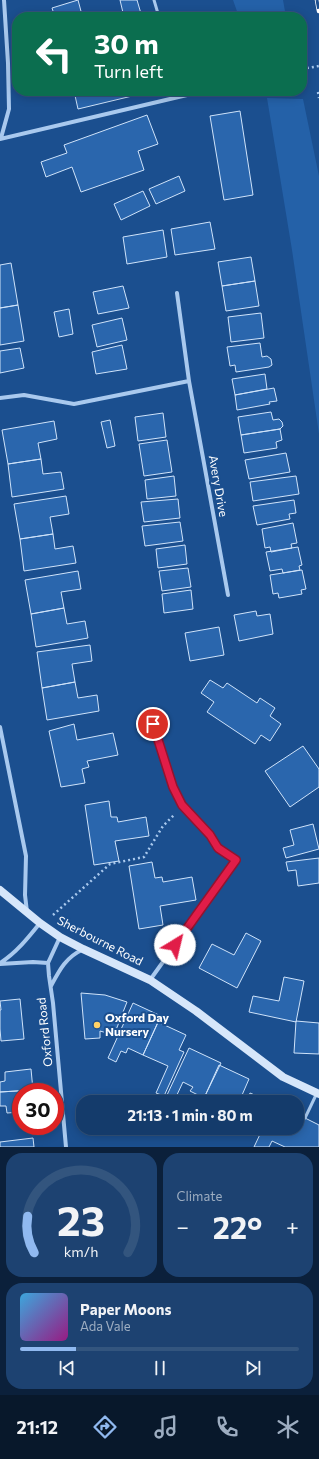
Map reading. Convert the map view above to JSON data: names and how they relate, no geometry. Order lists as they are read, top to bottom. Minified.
{"streets":{"main road":["Sherbourne Road"],"street":["Avery Drive","Oxford Road"]},"crossings":[["Sherbourne Road","Oxford Road"]],"places":["Oxford Day Nursery"],"page":{"turn":["30 m","Turn left"],"limit":"30","trip":"21:13 · 1 min · 80 m","tile":"Climate","heat":["−","22°","+"],"song":["Paper Moons","Ada Vale"],"tabs":"21:12","gauge":["23","km/h"]}}
